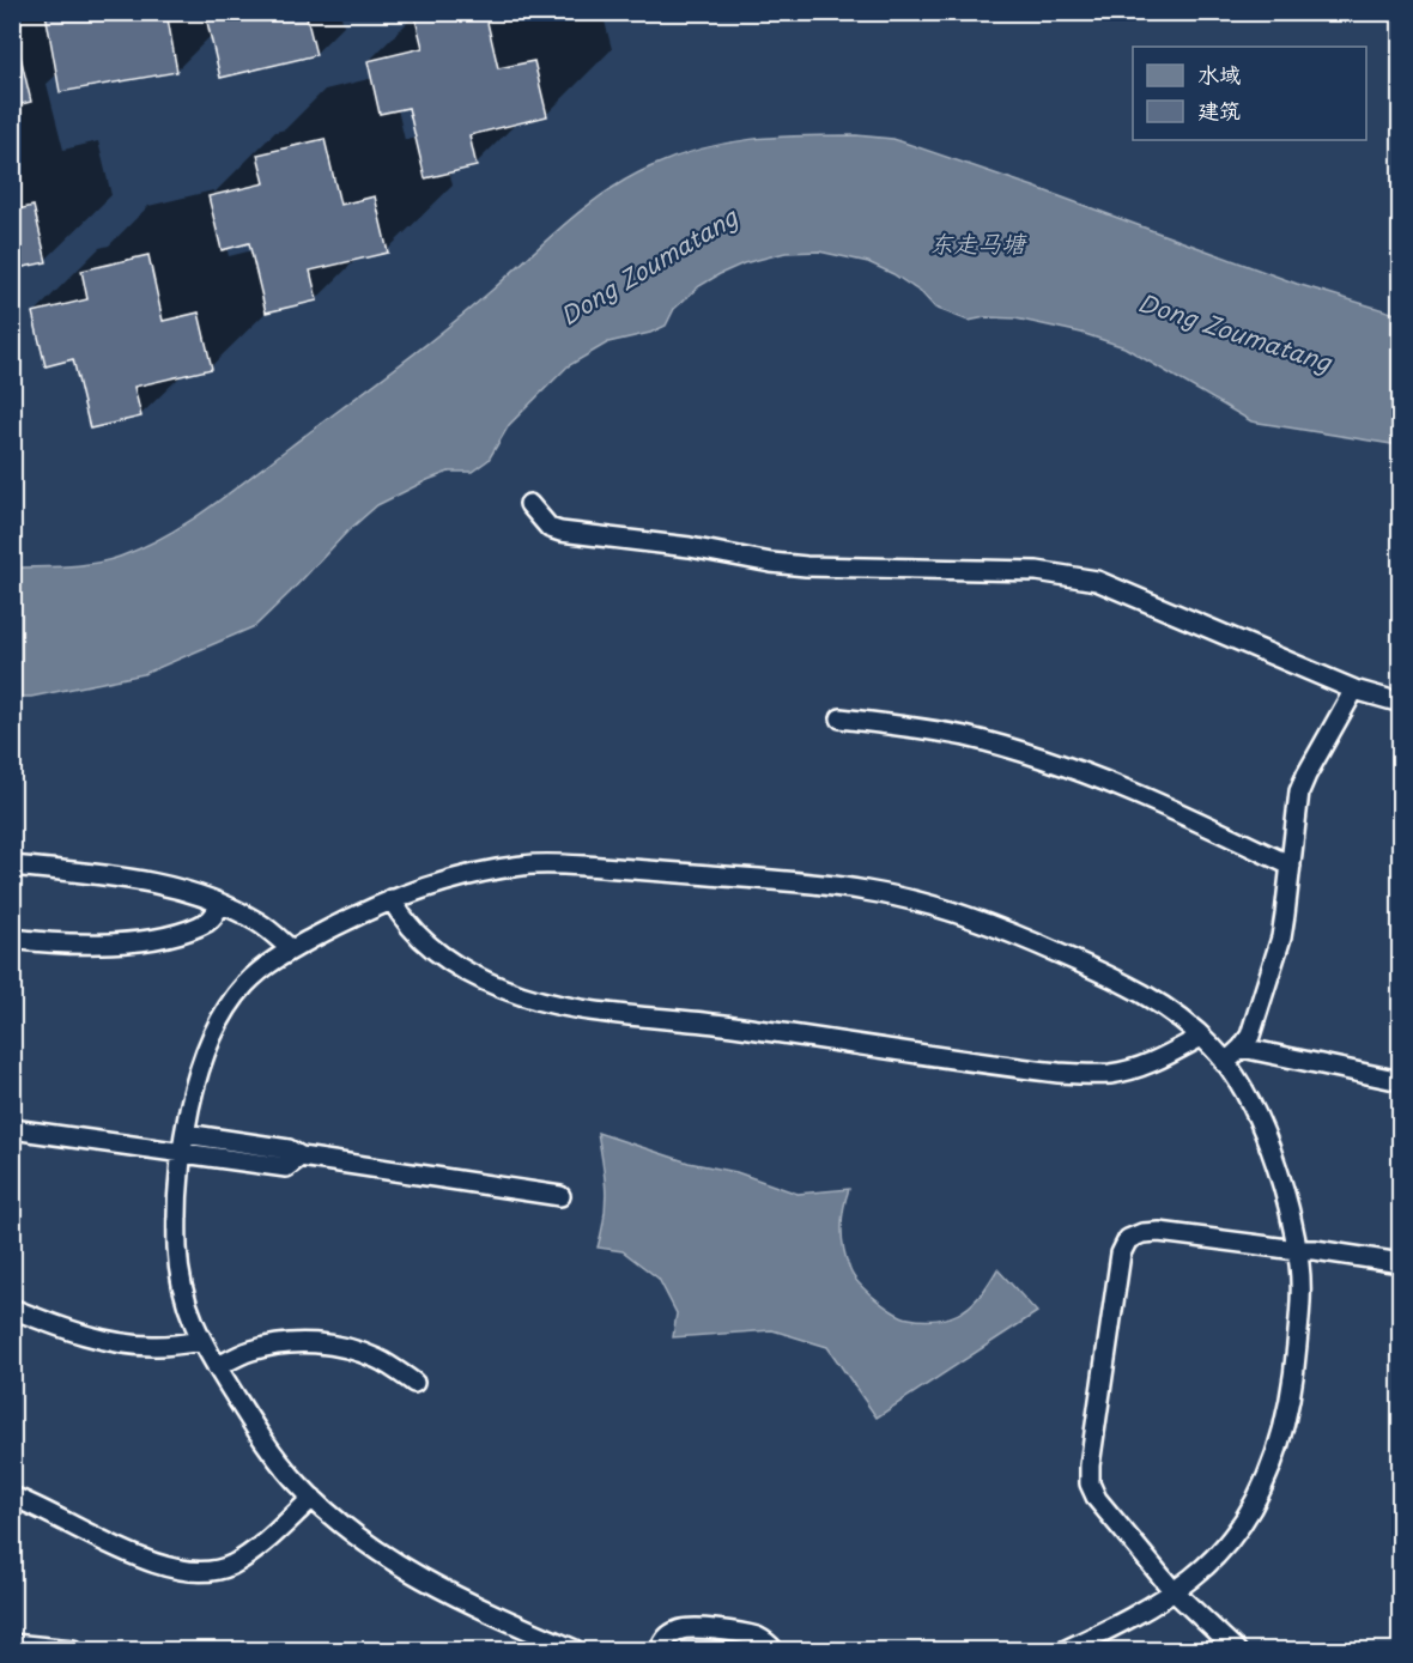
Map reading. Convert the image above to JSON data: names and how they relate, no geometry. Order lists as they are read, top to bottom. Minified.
{"water":["东走马塘","Dong Zoumatang"],"legend":["水域","建筑"]}
